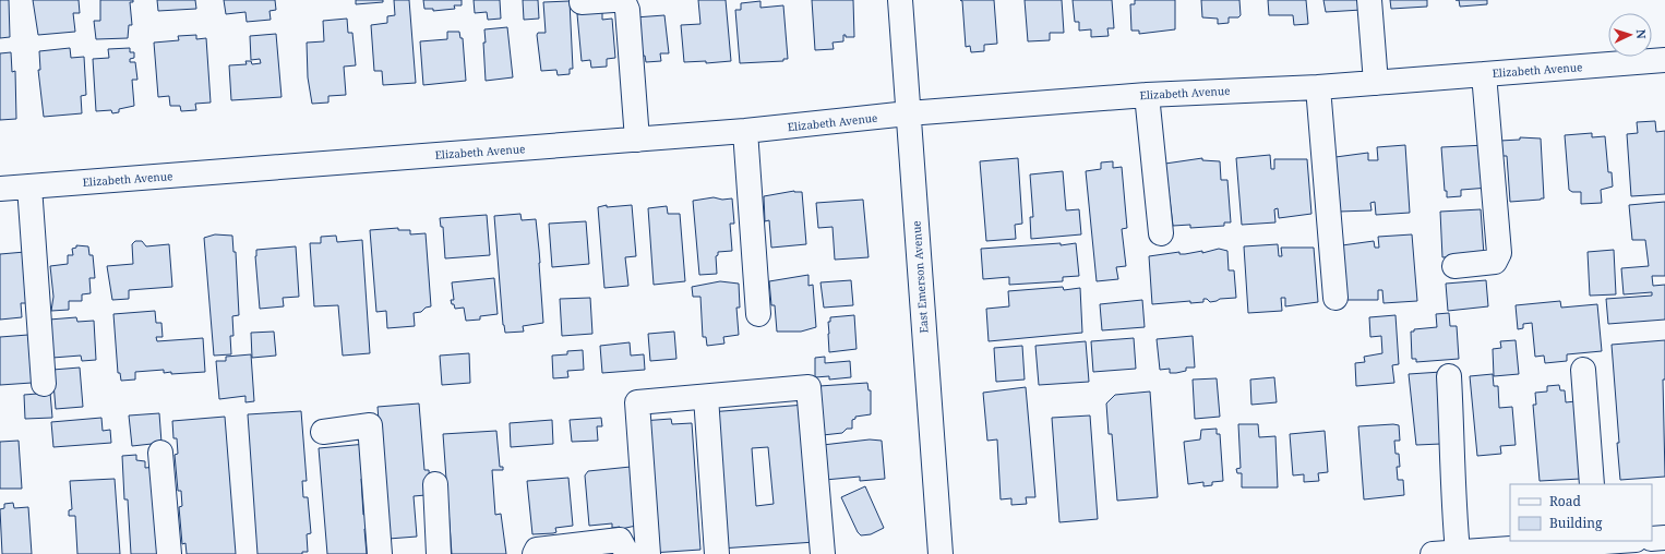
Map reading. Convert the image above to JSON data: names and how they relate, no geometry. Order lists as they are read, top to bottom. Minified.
{"streets":{"street":["Elizabeth Avenue","East Emerson Avenue"]},"crossings":[["Elizabeth Avenue","East Emerson Avenue"]],"legend":["Road","Building"],"north":"right"}
